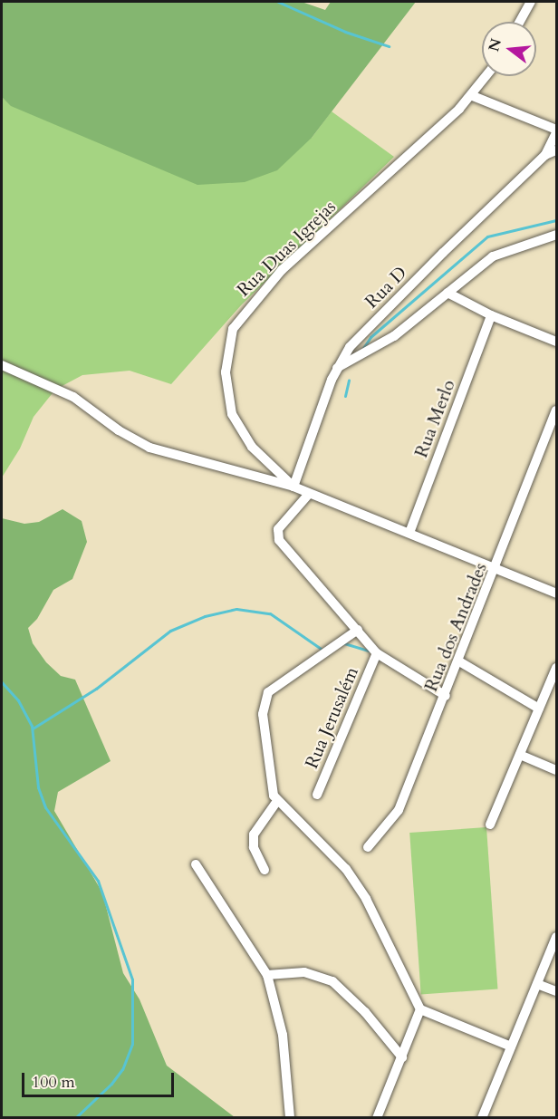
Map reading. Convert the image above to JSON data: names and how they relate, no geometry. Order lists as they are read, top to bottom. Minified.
{"streets":{"street":["Rua Duas Igrejas","Rua D","Rua Merlo","Rua dos Andrades","Rua Jerusalém"]},"crossings":[["Rua Duas Igrejas","Rua D"]],"scale_bar":"100 m","north":"left"}
